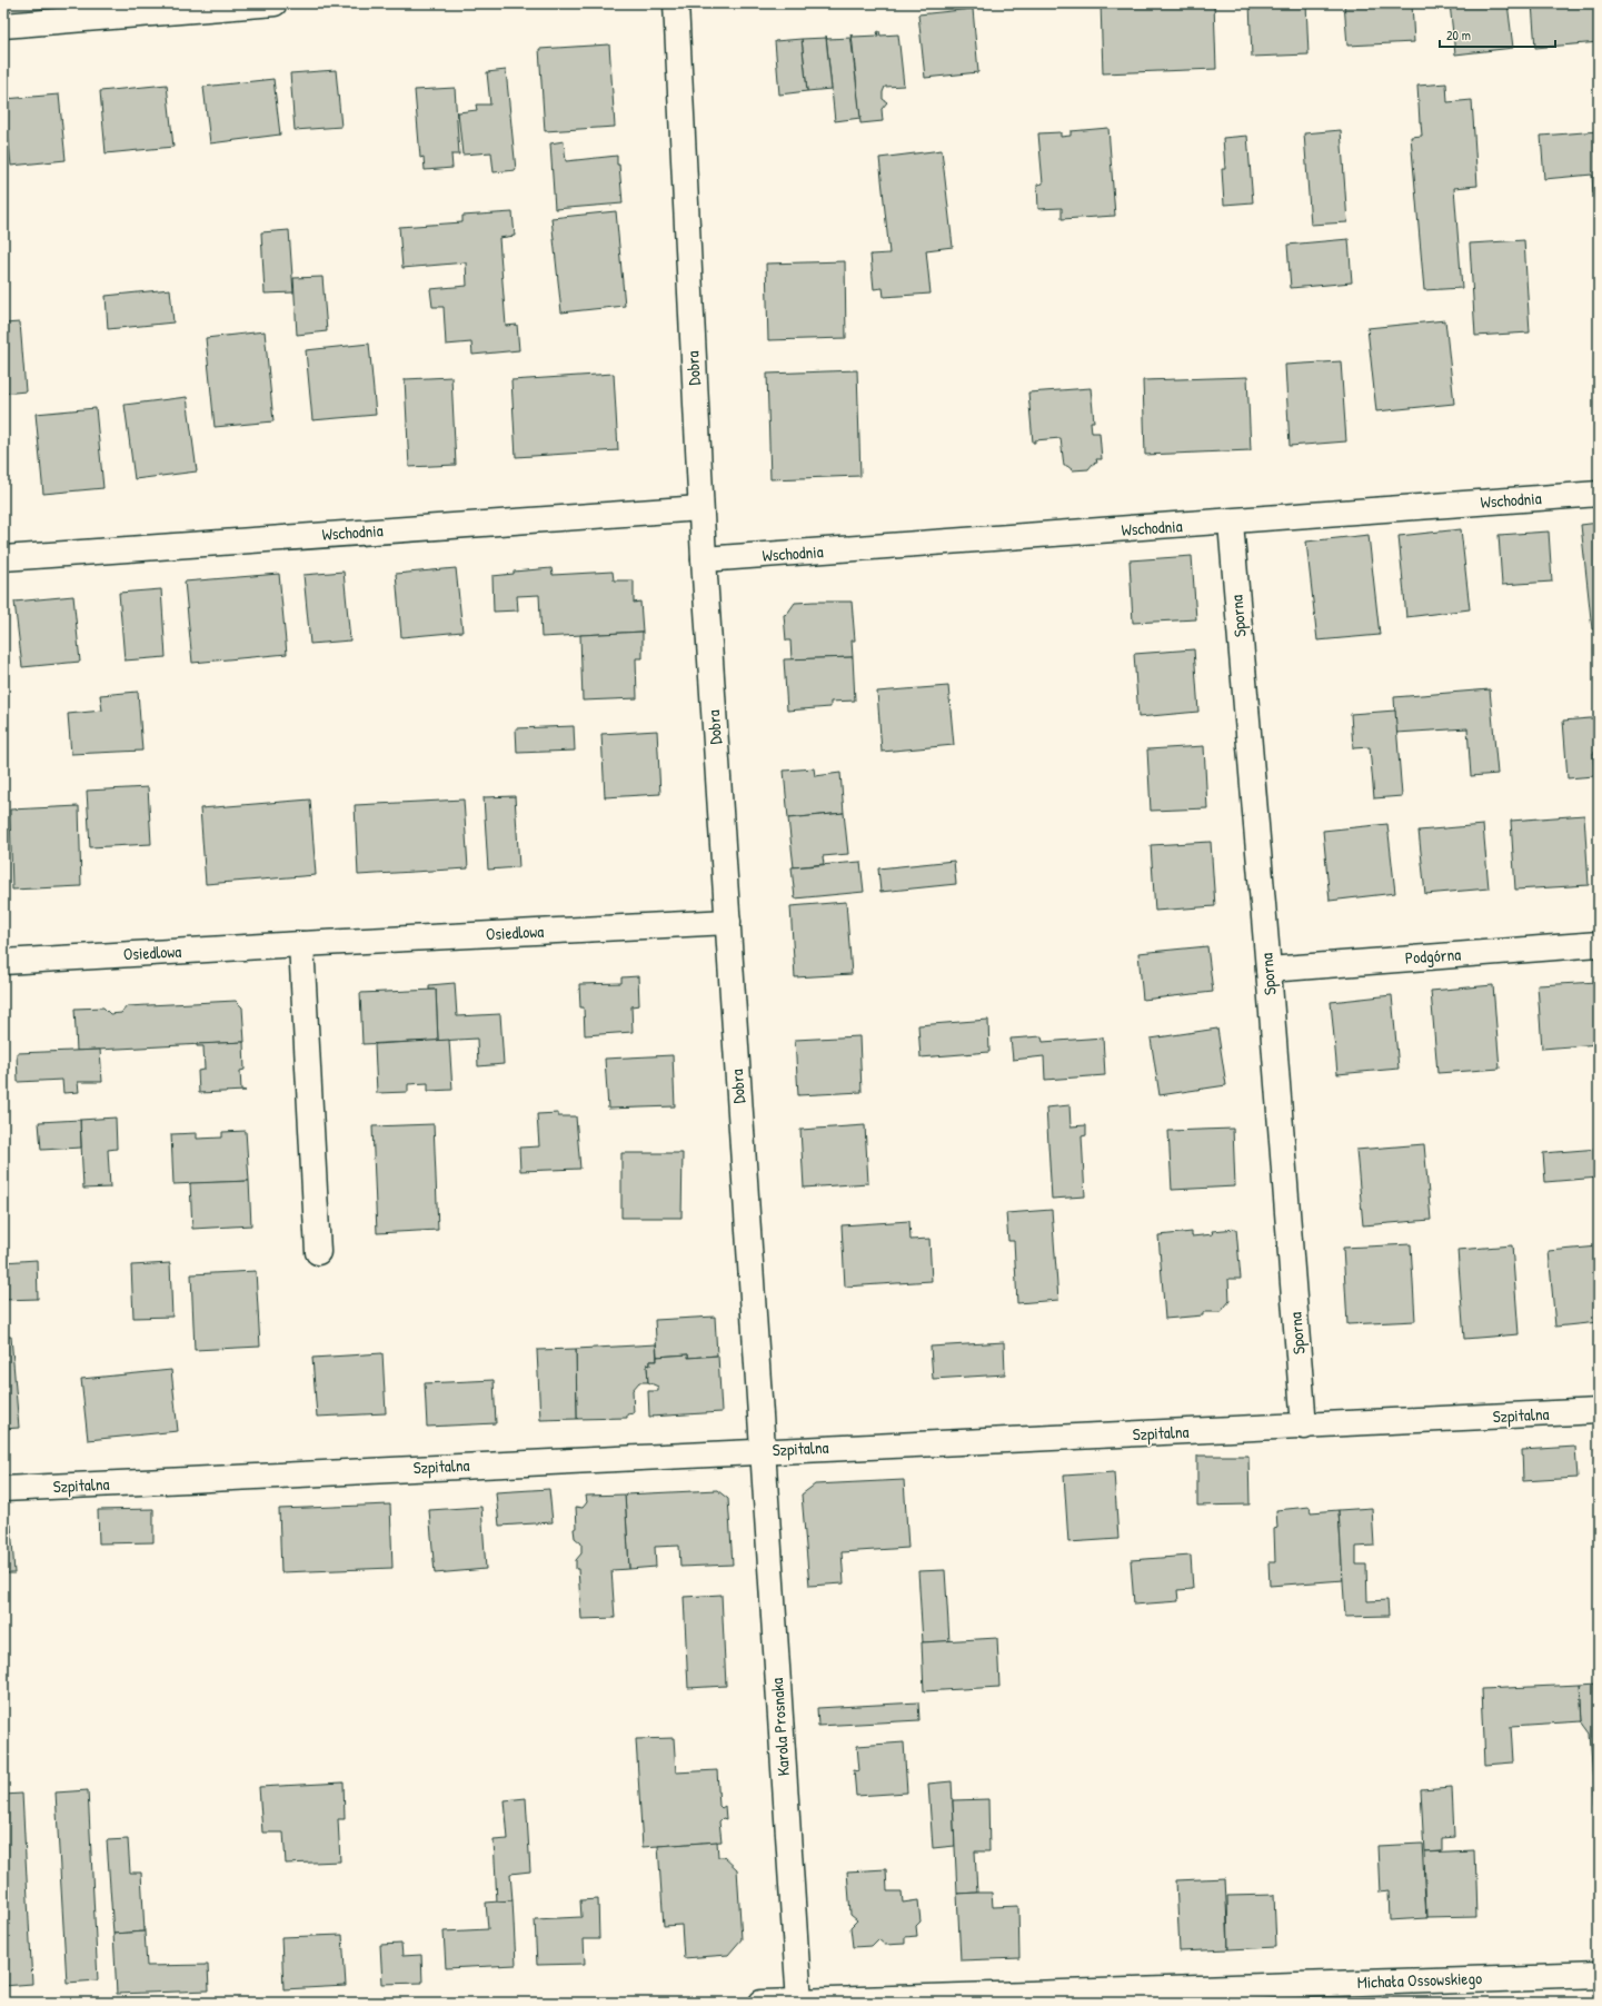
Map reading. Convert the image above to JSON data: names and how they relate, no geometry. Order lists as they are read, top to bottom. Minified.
{"streets":{"street":["Dobra","Wschodnia","Sporna","Osiedlowa","Podgórna","Szpitalna","Karola Prosnaka","Michała Ossowskiego"]},"crossings":[["Dobra","Wschodnia"],["Dobra","Osiedlowa"],["Dobra","Szpitalna"],["Dobra","Karola Prosnaka"],["Wschodnia","Sporna"],["Sporna","Podgórna"],["Sporna","Szpitalna"],["Szpitalna","Karola Prosnaka"],["Karola Prosnaka","Michała Ossowskiego"]],"scale_bar":"20 m"}
